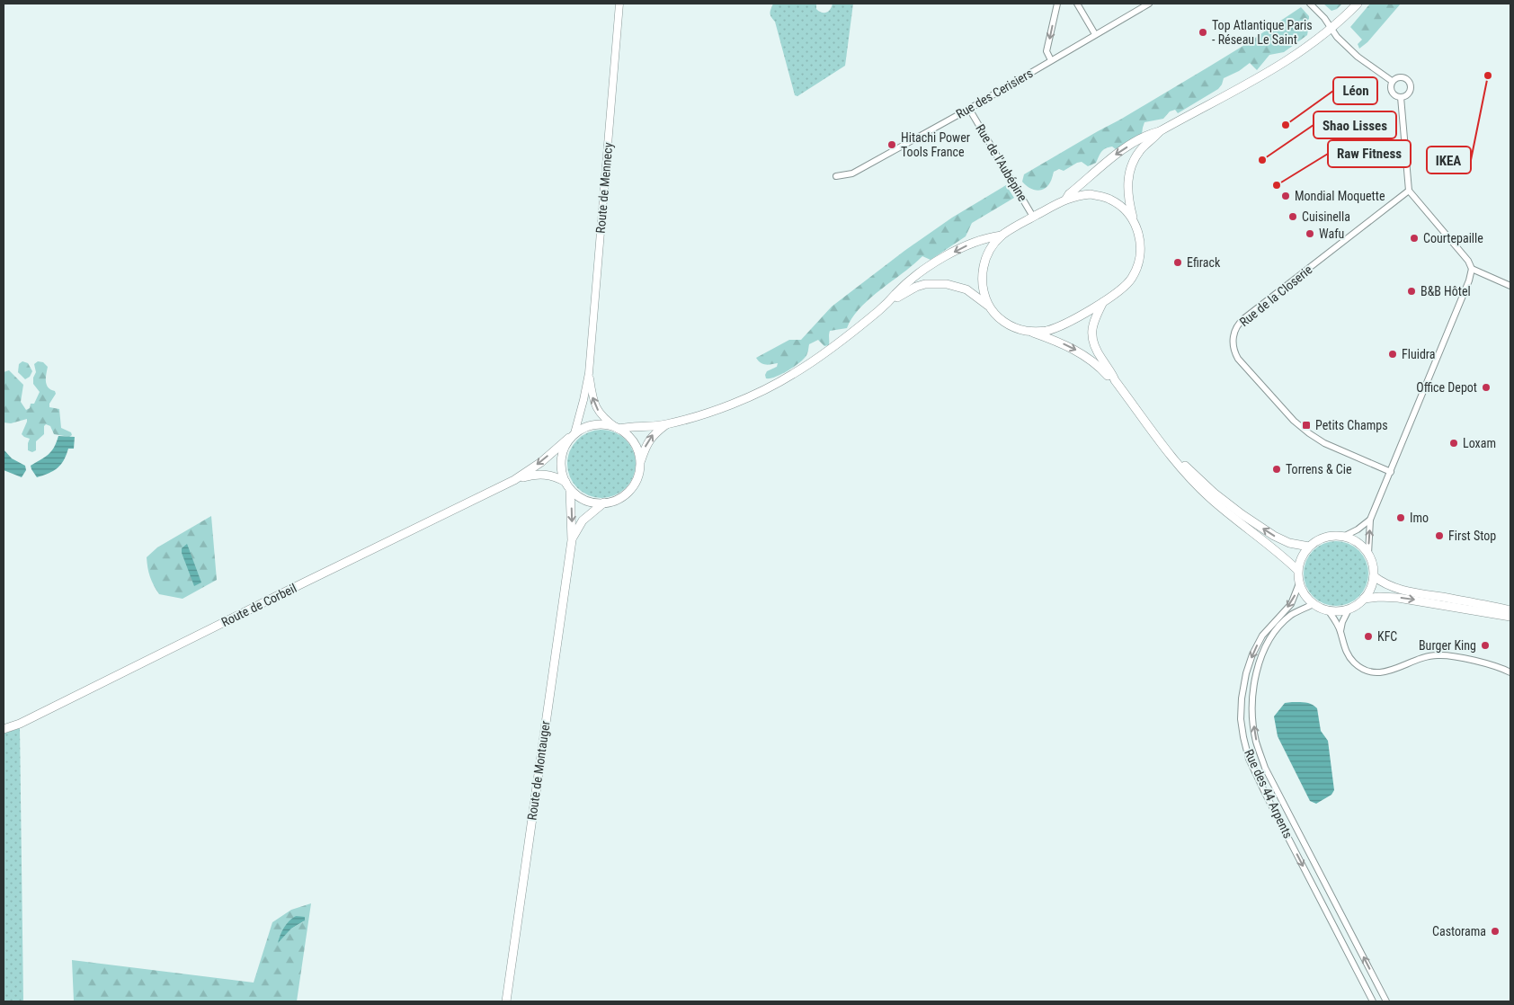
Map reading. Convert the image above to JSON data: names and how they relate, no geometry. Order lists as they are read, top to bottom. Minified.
{"streets":{"main road":["Route de Corbeil","Route de Montauger"],"street":["Rue des Cerisiers","Rue de l'Aubépine","Route de Mennecy","Rue de la Closerie","Rue des 44 Arpents"]},"crossings":[["Rue des Cerisiers","Rue de l'Aubépine"],["Route de Mennecy","Route de Corbeil"],["Route de Mennecy","Route de Montauger"],["Route de Corbeil","Route de Montauger"]],"places":{"other":["Top Atlantique Paris - Réseau Le Saint","IKEA","Léon","Hitachi Power Tools France","Shao Lisses","Raw Fitness","Mondial Moquette","Cuisinella","Wafu","Courtepaille","Efirack","B&B Hôtel","Fluidra","Office Depot","Loxam","Torrens & Cie","Imo","First Stop","KFC","Burger King","Castorama"],"transit":["Petits Champs"]}}
